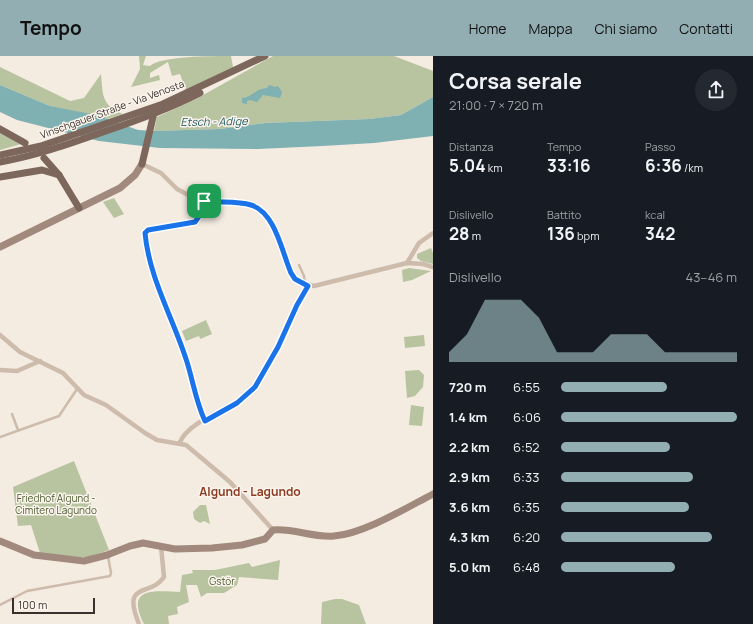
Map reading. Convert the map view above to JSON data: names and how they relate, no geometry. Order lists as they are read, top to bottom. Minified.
{"streets":{"main road":["Vinschgauer Straße - Via Venosta"]},"districts":["Algund - Lagundo"],"water":["Etsch - Adige"],"parks":["Friedhof Algund - Cimitero Lagundo","Gstör"],"scale_bar":"100 m","page":{"header":"Tempo","nav":["Home","Mappa","Chi siamo","Contatti"],"heading":["Corsa serale","21:00 · 7 × 720 m"],"stats":[["Distanza","5.04 km"],["Tempo","33:16"],["Passo","6:36 /km"],["Dislivello","28 m"],["Battito","136 bpm"],["kcal","342"]],"chart":["Dislivello","43–46 m"],"list":[{"name":"720 m","note":"6:55"},{"name":"1.4 km","note":"6:06"},{"name":"2.2 km","note":"6:52"},{"name":"2.9 km","note":"6:33"},{"name":"3.6 km","note":"6:35"},{"name":"4.3 km","note":"6:20"},{"name":"5.0 km","note":"6:48"}],"scale":"100 m"}}
